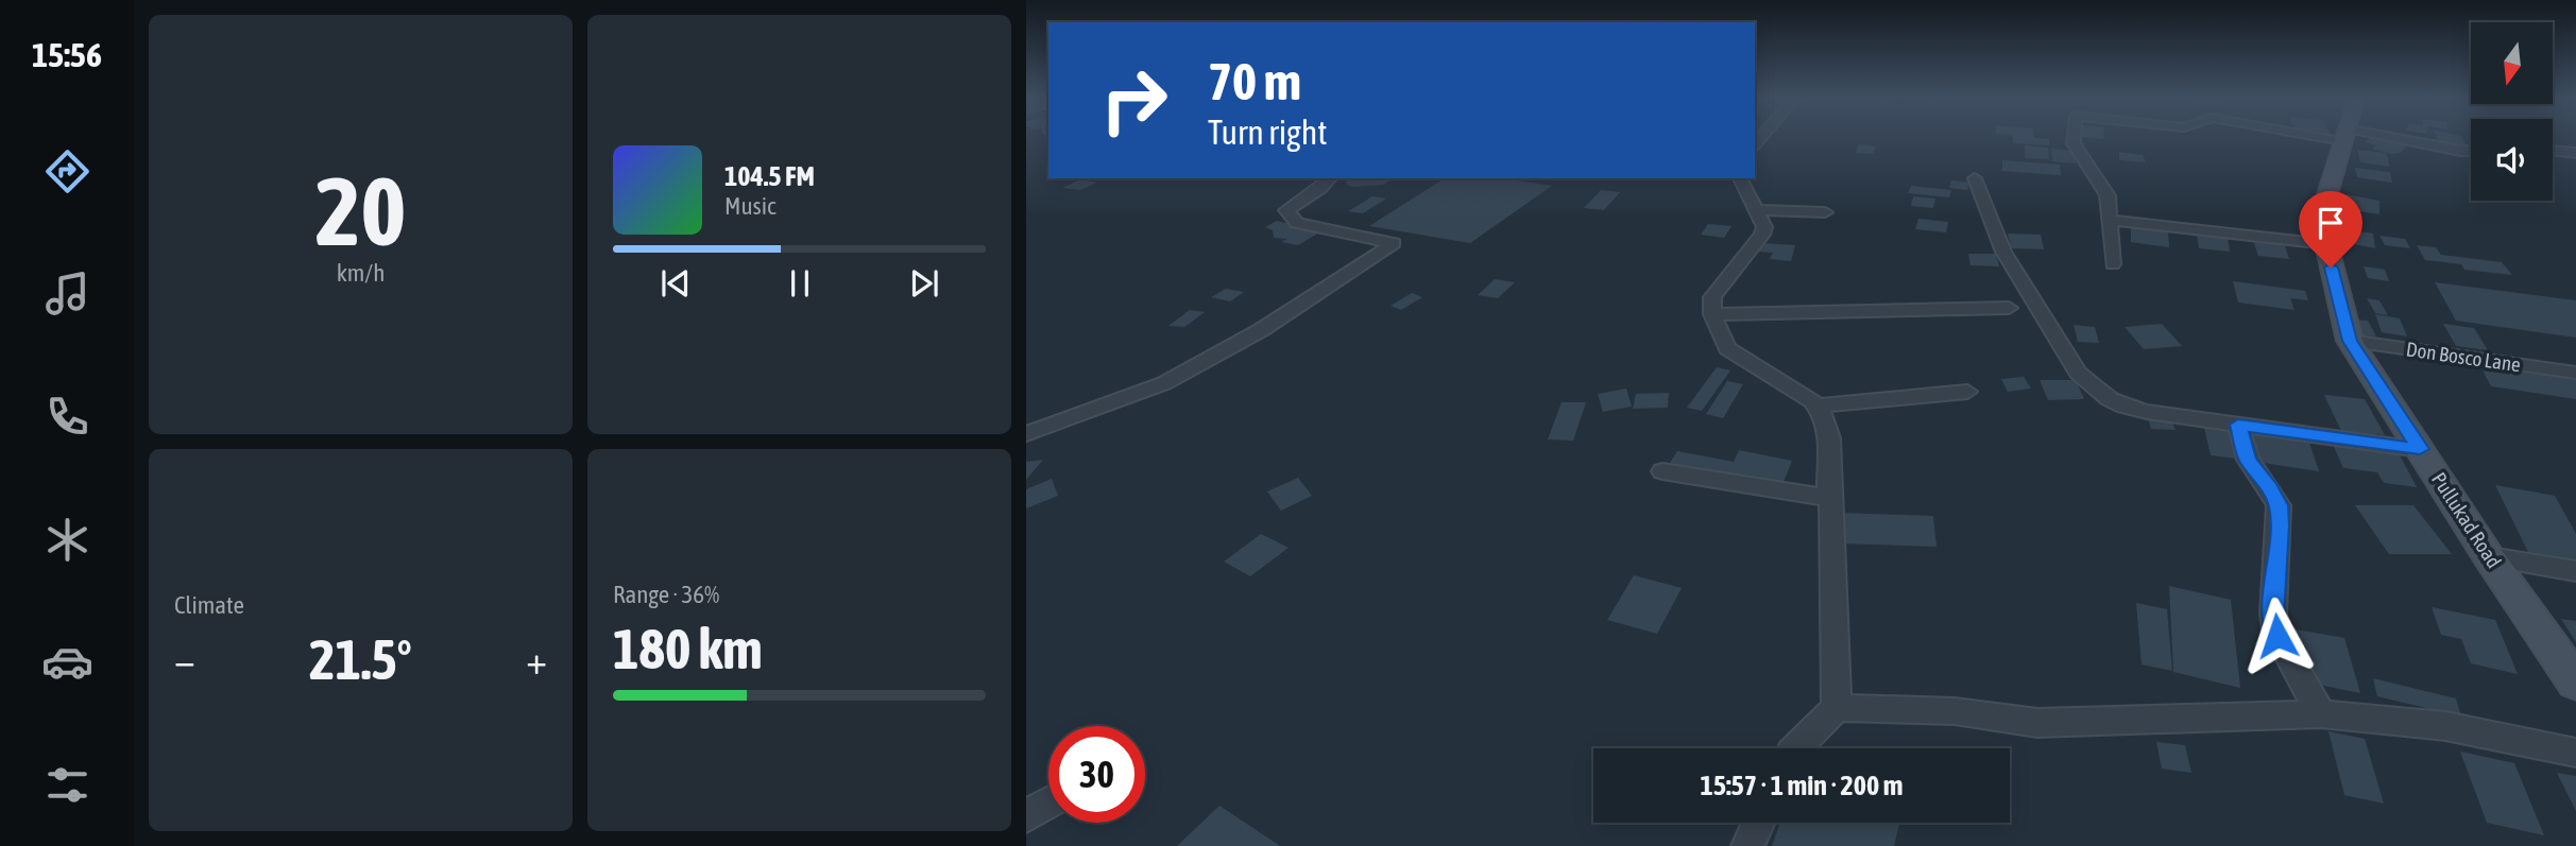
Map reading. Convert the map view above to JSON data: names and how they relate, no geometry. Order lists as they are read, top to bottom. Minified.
{"streets":{"street":["Don Bosco Lane","Pullukad Road"]},"crossings":[["Don Bosco Lane","Pullukad Road"]],"north":"bottom","page":{"tabs":"15:56","tile":[["20","km/h"],"Climate",["Range · 36%","180 km"]],"turn":["70 m","Turn right"],"song":["104.5 FM","Music"],"heat":["−","21.5°","+"],"limit":"30","trip":"15:57 · 1 min · 200 m"}}
